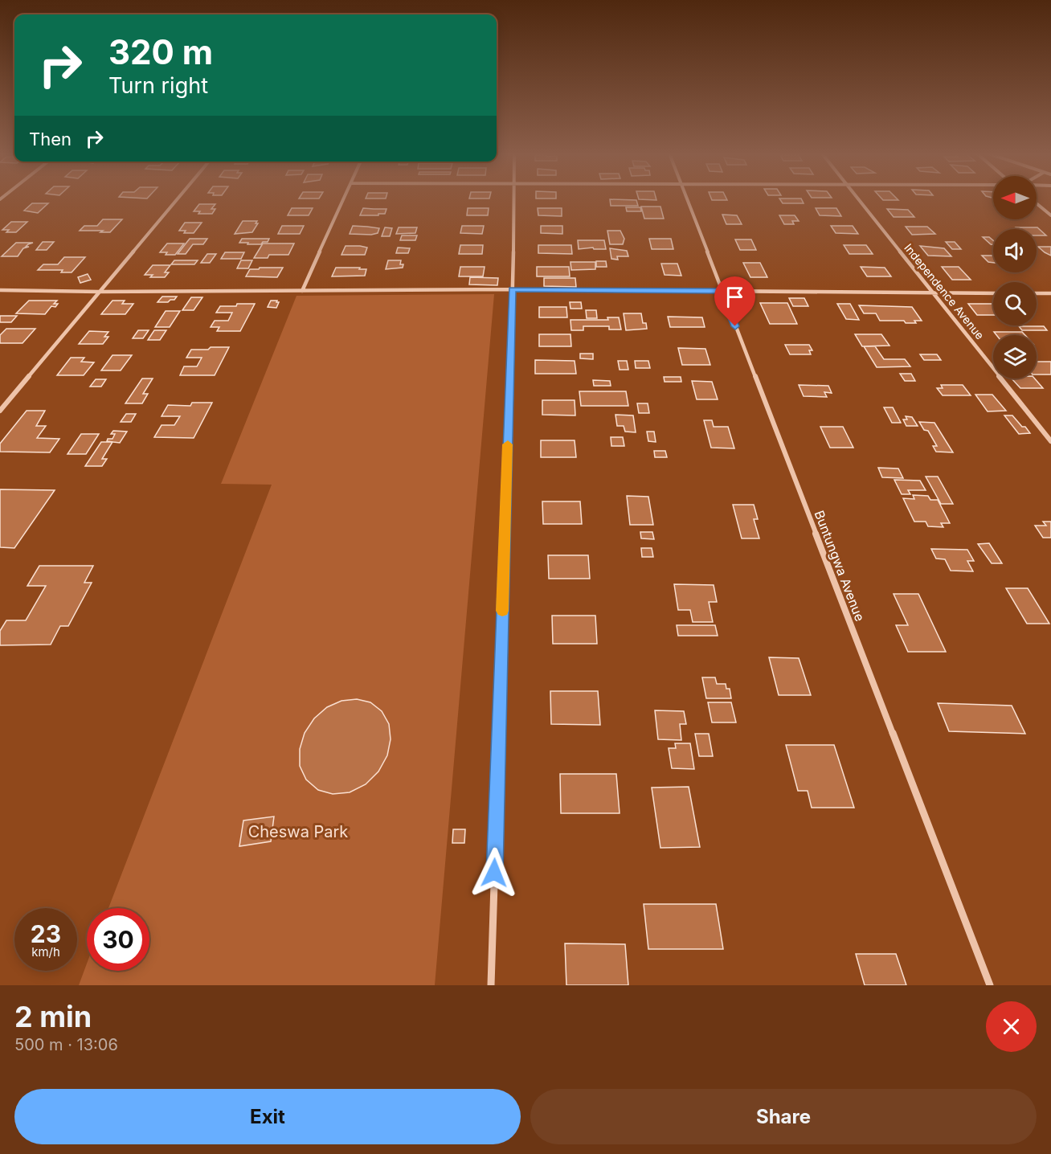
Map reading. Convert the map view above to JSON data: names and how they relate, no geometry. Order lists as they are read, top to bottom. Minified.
{"streets":{"street":["Independence Avenue","Buntungwa Avenue"]},"parks":["Cheswa Park"],"north":"left","page":{"turn":["320 m","Turn right"],"then":"Then","speed":"23 km/h","limit":"30","heading":["2 min","500 m · 13:06"],"buttons":["Exit","Share"]}}
